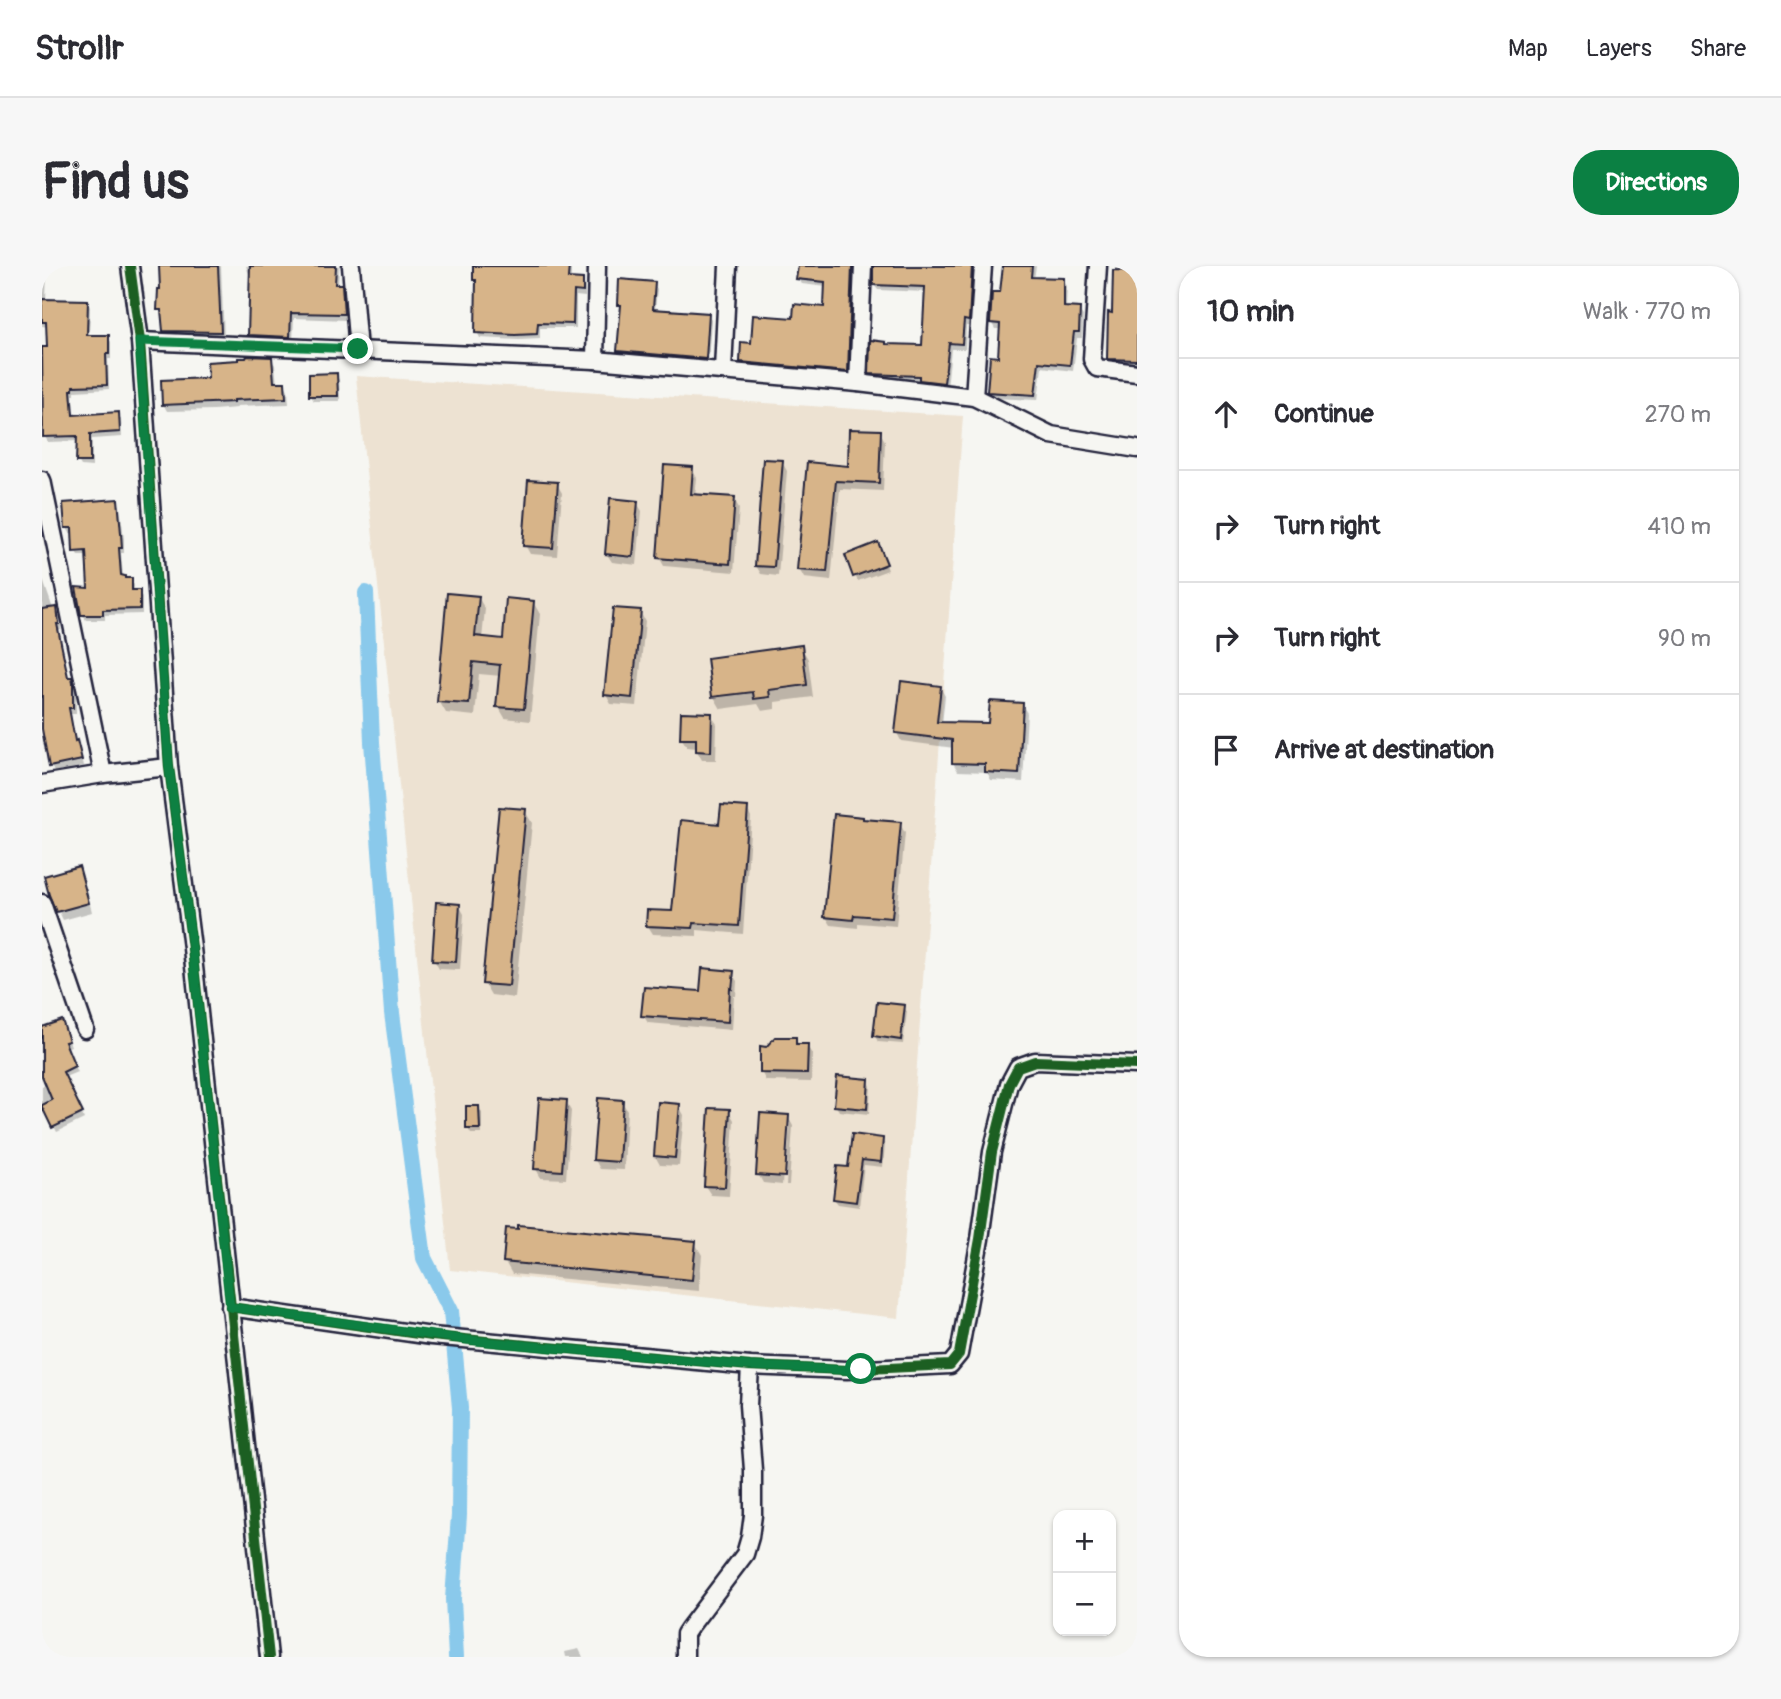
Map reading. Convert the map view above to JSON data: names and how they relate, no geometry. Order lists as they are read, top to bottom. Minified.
{"page":{"header":"Strollr","nav":["Map","Layers","Share"],"buttons":"Directions","title":"Find us","heading":["10 min","Walk · 770 m"],"list":[["Continue","270 m"],["Turn right","410 m"],["Turn right","90 m"],"Arrive at destination"],"map_buttons":["+","−"]}}
